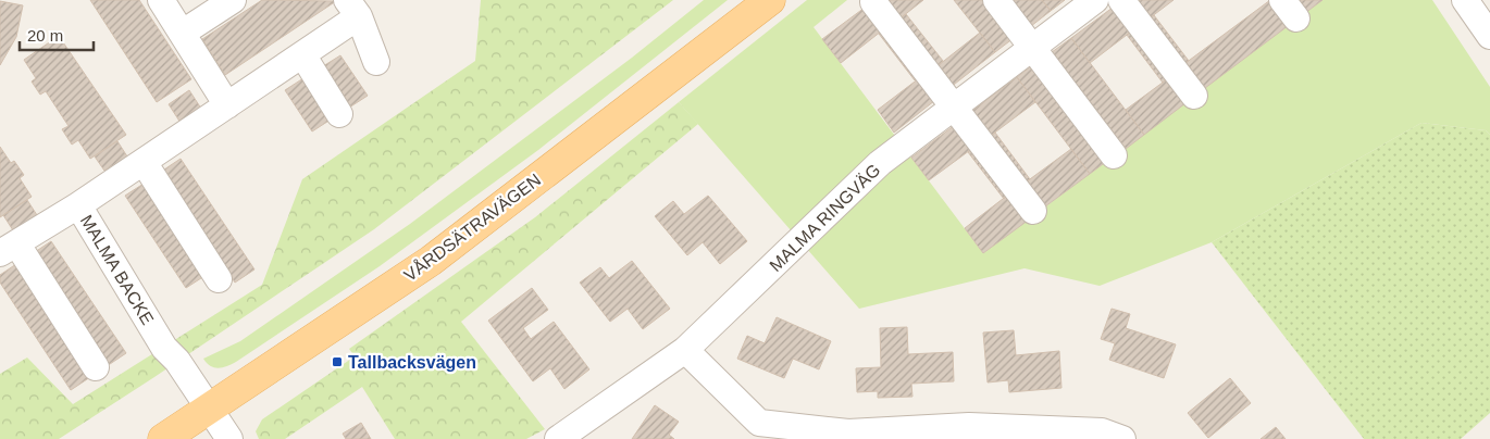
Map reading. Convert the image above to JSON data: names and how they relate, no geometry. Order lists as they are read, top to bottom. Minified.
{"streets":{"main road":["VÅRDSÄTRAVÄGEN"],"street":["MALMA RINGVÄG","MALMA BACKE"]},"crossings":[["VÅRDSÄTRAVÄGEN","MALMA BACKE"]],"places":{"transit":["Tallbacksvägen"]},"scale_bar":"20 m"}
